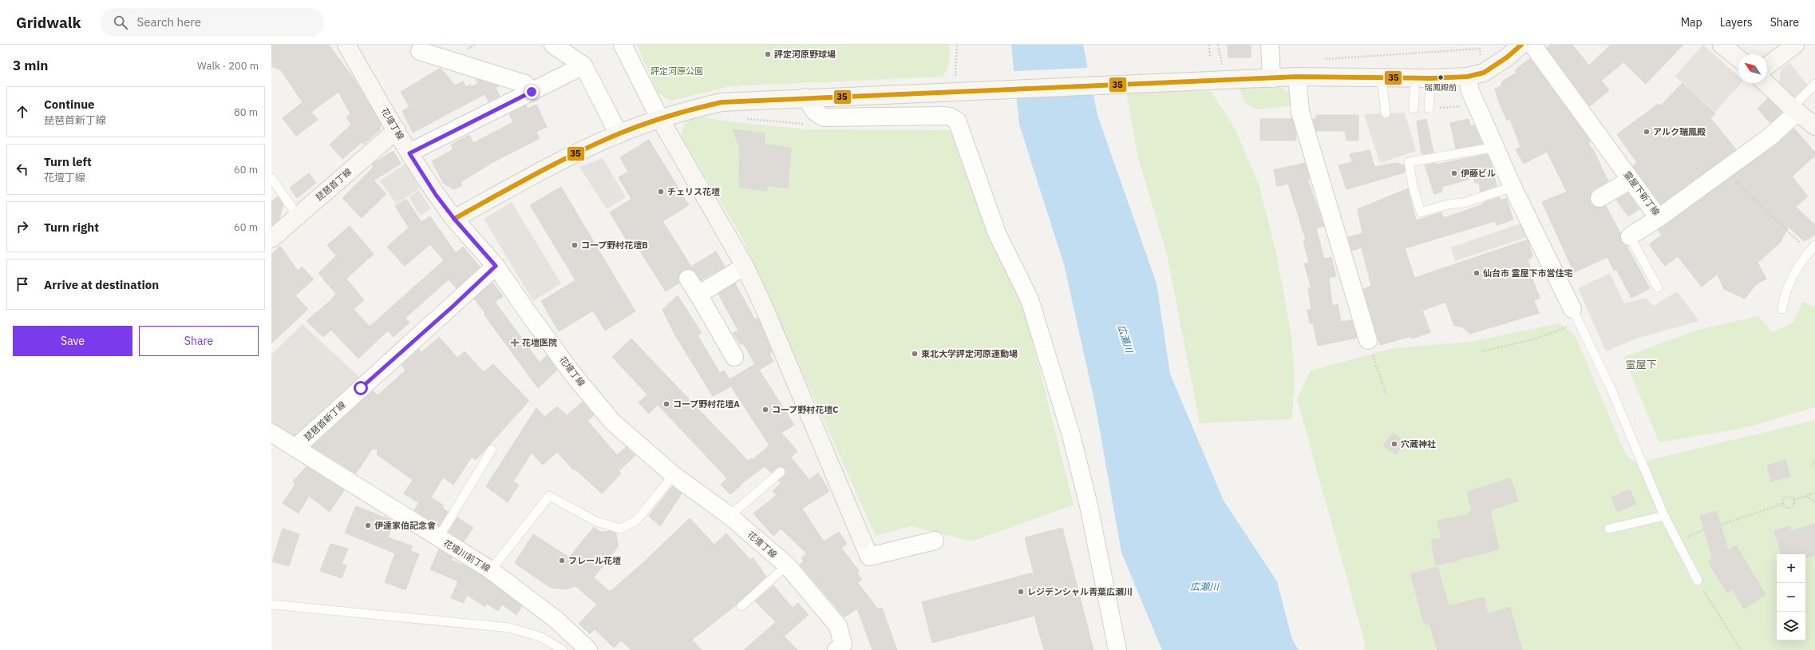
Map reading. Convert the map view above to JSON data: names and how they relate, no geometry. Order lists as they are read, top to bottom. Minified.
{"streets":{"street":["花壇丁線","琵琶首丁線","霊屋下新丁線","琵琶首新丁線","花壇川前丁線"]},"crossings":[["花壇丁線","琵琶首丁線"],["花壇丁線","琵琶首新丁線"],["琵琶首新丁線","花壇川前丁線"]],"districts":["霊屋下"],"water":["広瀬川"],"parks":["評定河原公園"],"places":{"other":["評定河原野球場","瑞鳳殿前","アルク瑞鳳殿","伊藤ビル","チェリス花壇","コープ野村花壇B","仙台市 霊屋下市営住宅","東北大学評定河原運動場","コープ野村花壇A","コープ野村花壇C","穴蔵神社","伊達家伯記念會","フレール花壇","レジデンシャル青葉広瀬川"],"health":["花壇医院"]},"lines":["transit line 35"],"north":"top left","page":{"header":"Gridwalk","search":"Search here","nav":["Map","Layers","Share"],"heading":["3 min","Walk · 200 m"],"list":[["Continue","琵琶首新丁線","80 m"],["Turn left","花壇丁線","60 m"],["Turn right","60 m"],"Arrive at destination"],"buttons":["Save","Share"],"map_buttons":["+","−"]}}
